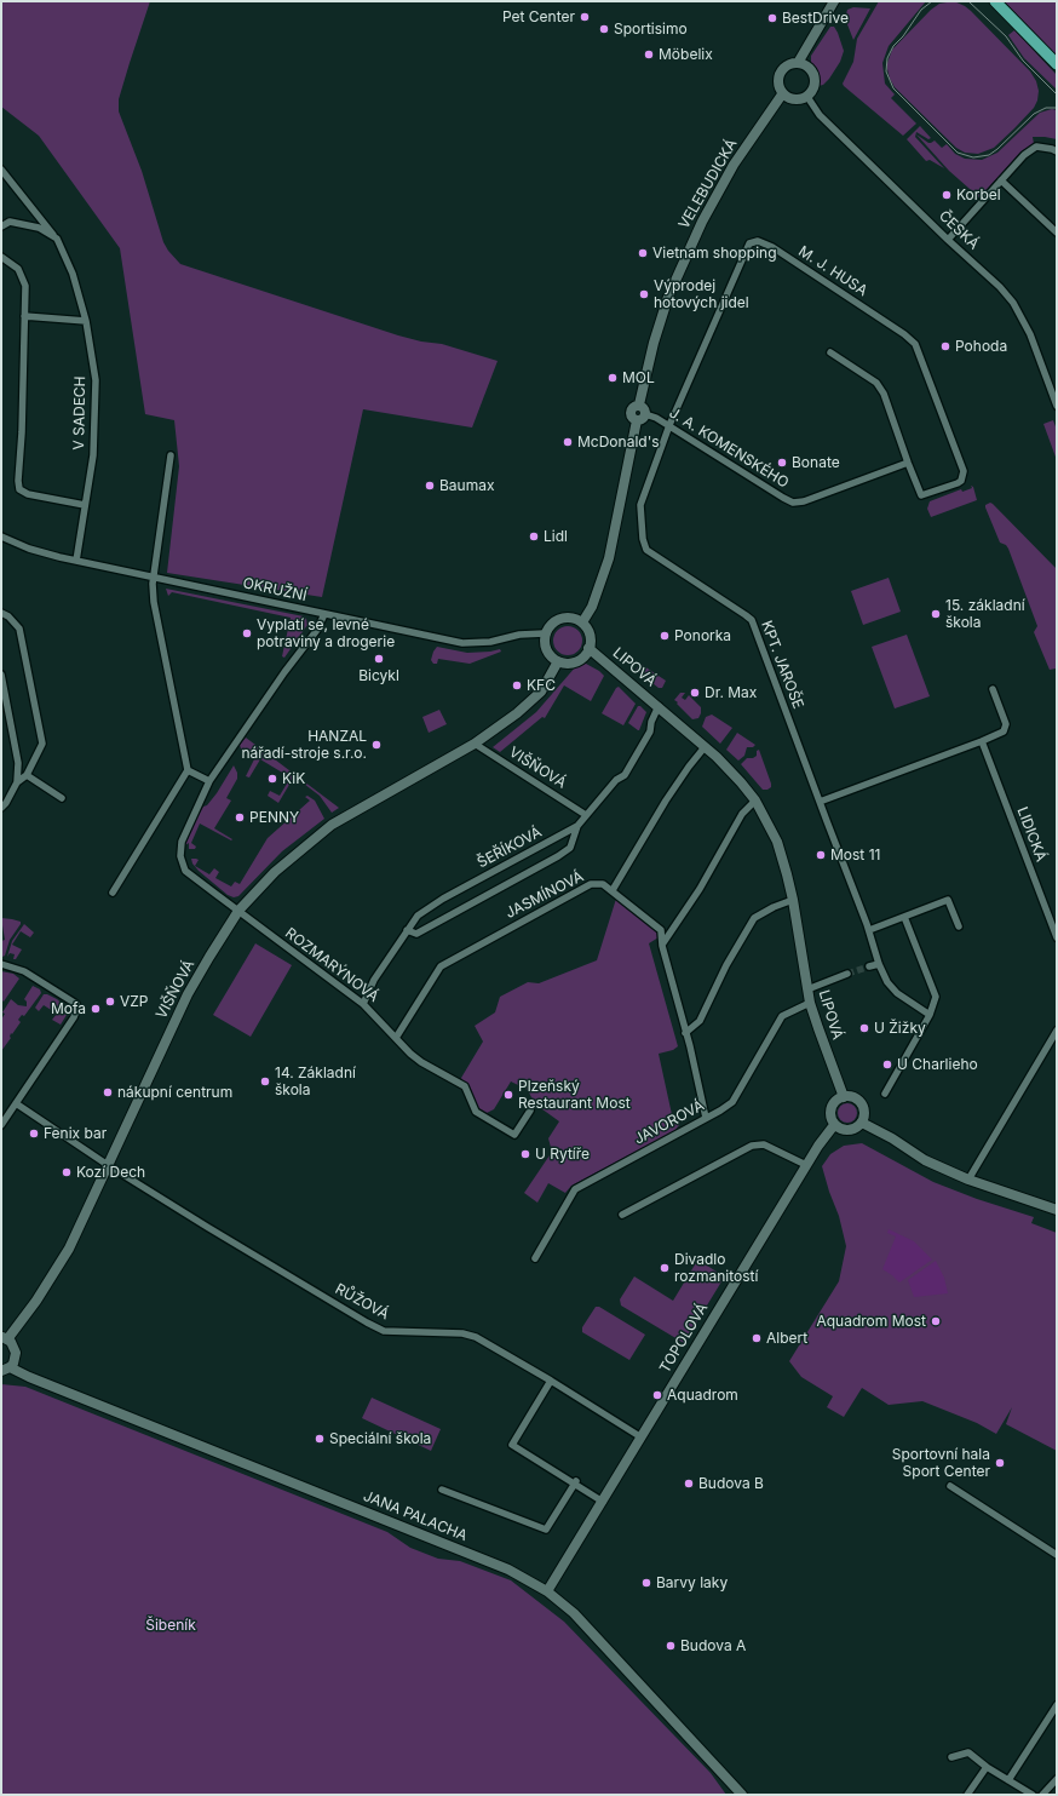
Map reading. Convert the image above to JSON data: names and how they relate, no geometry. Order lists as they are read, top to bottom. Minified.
{"streets":{"street":["VELEBUDICKÁ","ČESKÁ","M. J. HUSA","V SADECH","J. A. KOMENSKÉHO","OKRUŽNÍ","KPT. JAROŠE","LIPOVÁ","VIŠŇOVÁ","LIDICKÁ","ŠEŘÍKOVÁ","JASMÍNOVÁ","ROZMARÝNOVÁ","JAVOROVÁ","RŮŽOVÁ","TOPOLOVÁ","JANA PALACHA"]},"crossings":[["VELEBUDICKÁ","ČESKÁ"],["VELEBUDICKÁ","J. A. KOMENSKÉHO"],["M. J. HUSA","J. A. KOMENSKÉHO"],["M. J. HUSA","KPT. JAROŠE"],["V SADECH","OKRUŽNÍ"],["J. A. KOMENSKÉHO","KPT. JAROŠE"],["OKRUŽNÍ","LIPOVÁ"],["OKRUŽNÍ","VIŠŇOVÁ"],["OKRUŽNÍ","ROZMARÝNOVÁ"],["LIPOVÁ","VIŠŇOVÁ"],["LIPOVÁ","ŠEŘÍKOVÁ"],["LIPOVÁ","JAVOROVÁ"],["LIPOVÁ","TOPOLOVÁ"],["VIŠŇOVÁ","ŠEŘÍKOVÁ"],["VIŠŇOVÁ","ROZMARÝNOVÁ"],["VIŠŇOVÁ","RŮŽOVÁ"],["VIŠŇOVÁ","JANA PALACHA"],["ŠEŘÍKOVÁ","ROZMARÝNOVÁ"],["JASMÍNOVÁ","ROZMARÝNOVÁ"],["JASMÍNOVÁ","JAVOROVÁ"],["RŮŽOVÁ","TOPOLOVÁ"],["TOPOLOVÁ","JANA PALACHA"]],"parks":["Šibeník"],"places":["Pet Center","BestDrive","Sportisimo","Möbelix","Korbel","Vietnam shopping","Výprodej hotových jidel","Pohoda","MOL","McDonald's","Bonate","Baumax","Lidl","15. základní škola","Vyplatí se, levné potraviny a drogerie","Ponorka","Bicykl","KFC","Dr. Max","HANZAL nářadí-stroje s.r.o.","KiK","PENNY","Most 11","VZP","Mofa","U Žižky","U Charlieho","14. Základní škola","nákupní centrum","Plzeňský Restaurant Most","Fenix bar","U Rytíře","Kozí Dech","Divadlo rozmanitostí","Aquadrom Most","Albert","Aquadrom","Speciální škola","Sportovní hala Sport Center","Budova B","Barvy laky","Budova A"]}
